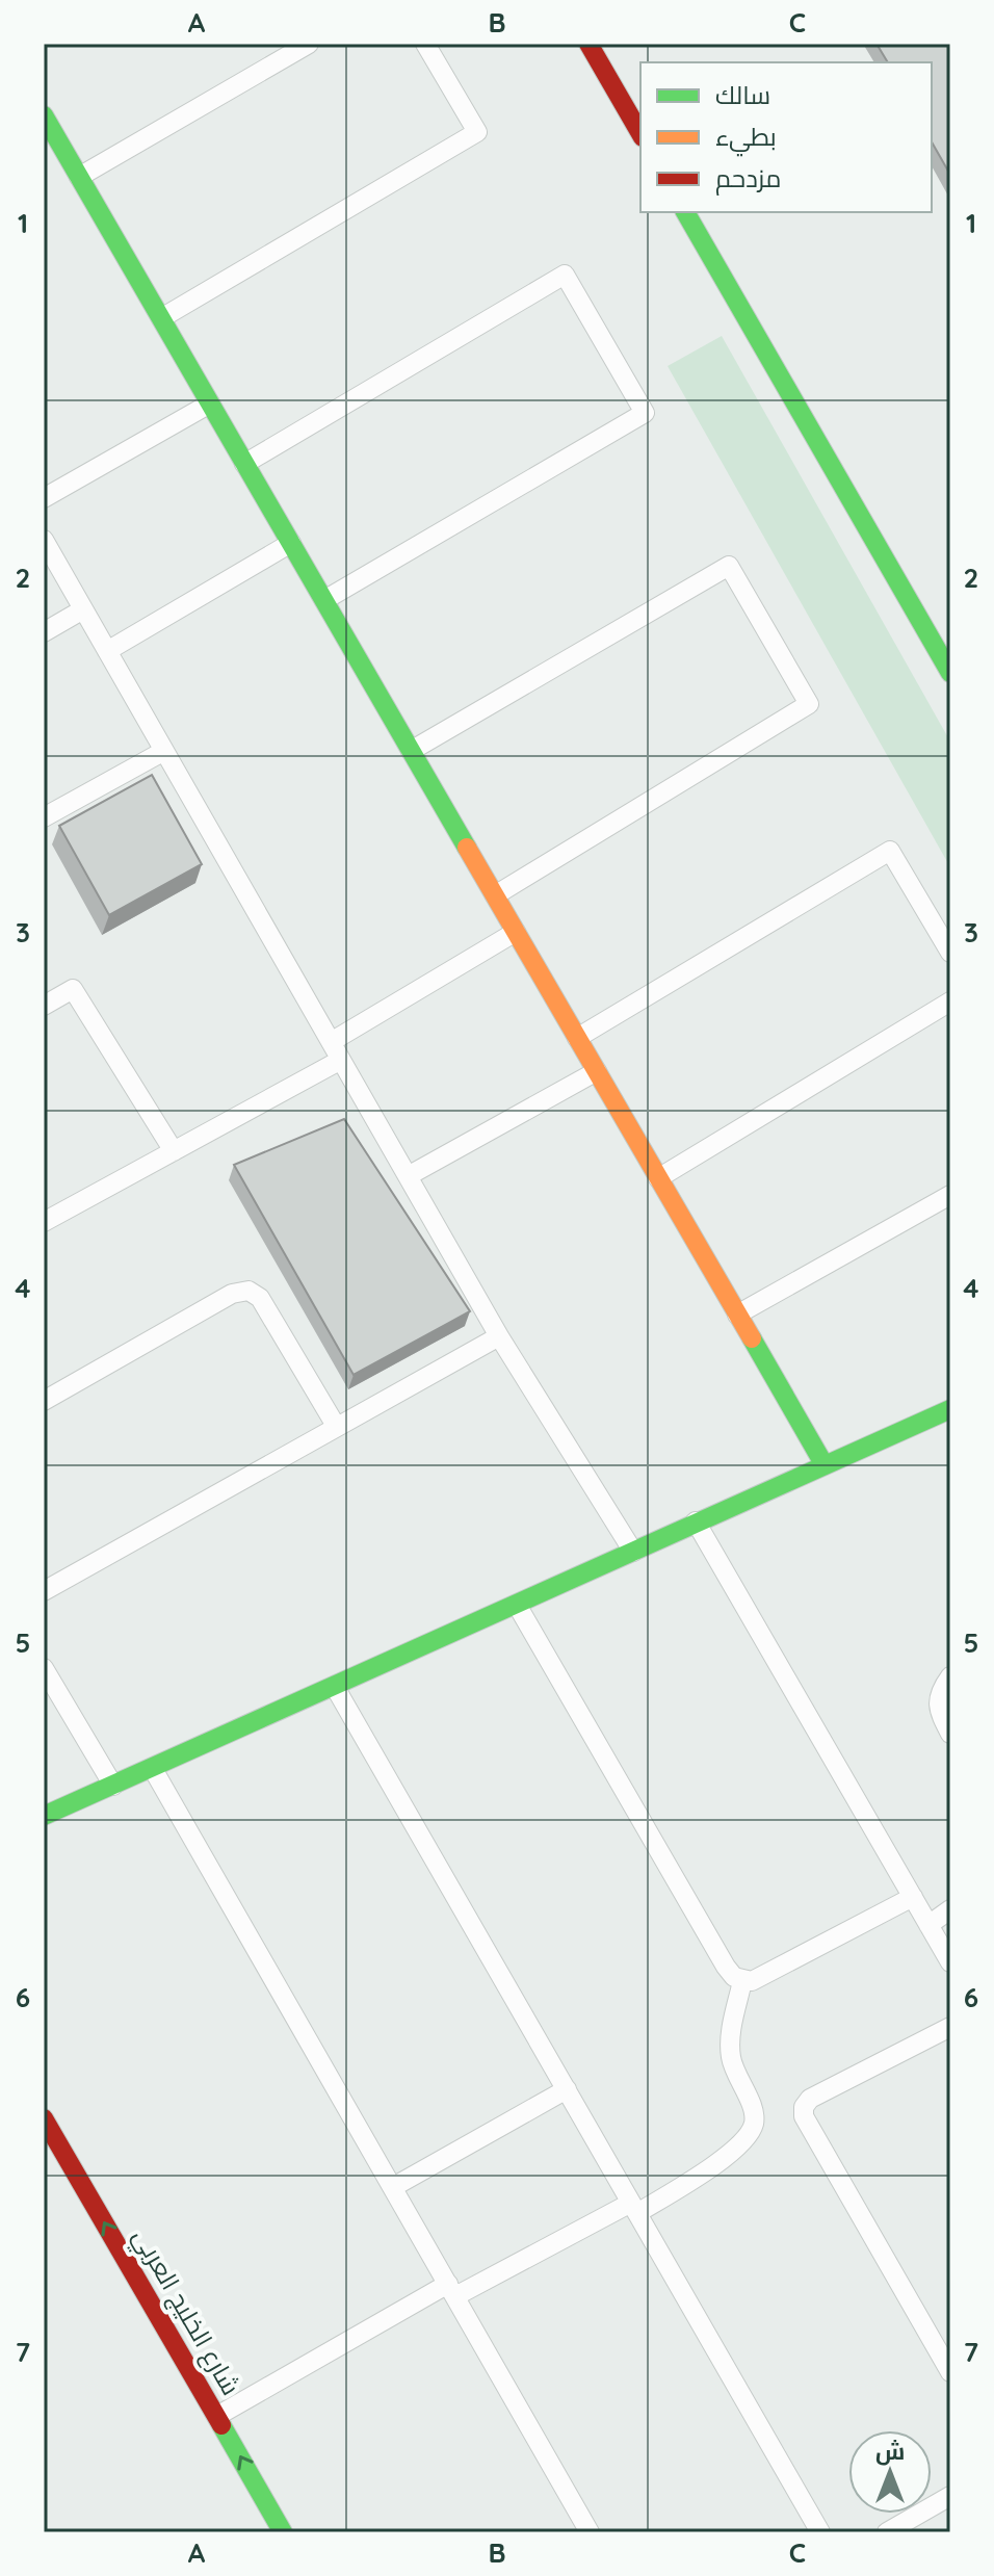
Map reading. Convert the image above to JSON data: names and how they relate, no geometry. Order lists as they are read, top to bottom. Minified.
{"streets":{"street":["شارع الخليج العربي"]},"one_way":["شارع الخليج العربي"],"legend":["سالك","بطيء","مزدحم"],"north":"top","grid":{"columns":["A","B","C"],"rows":["1","2","3","4","5","6","7"]}}
